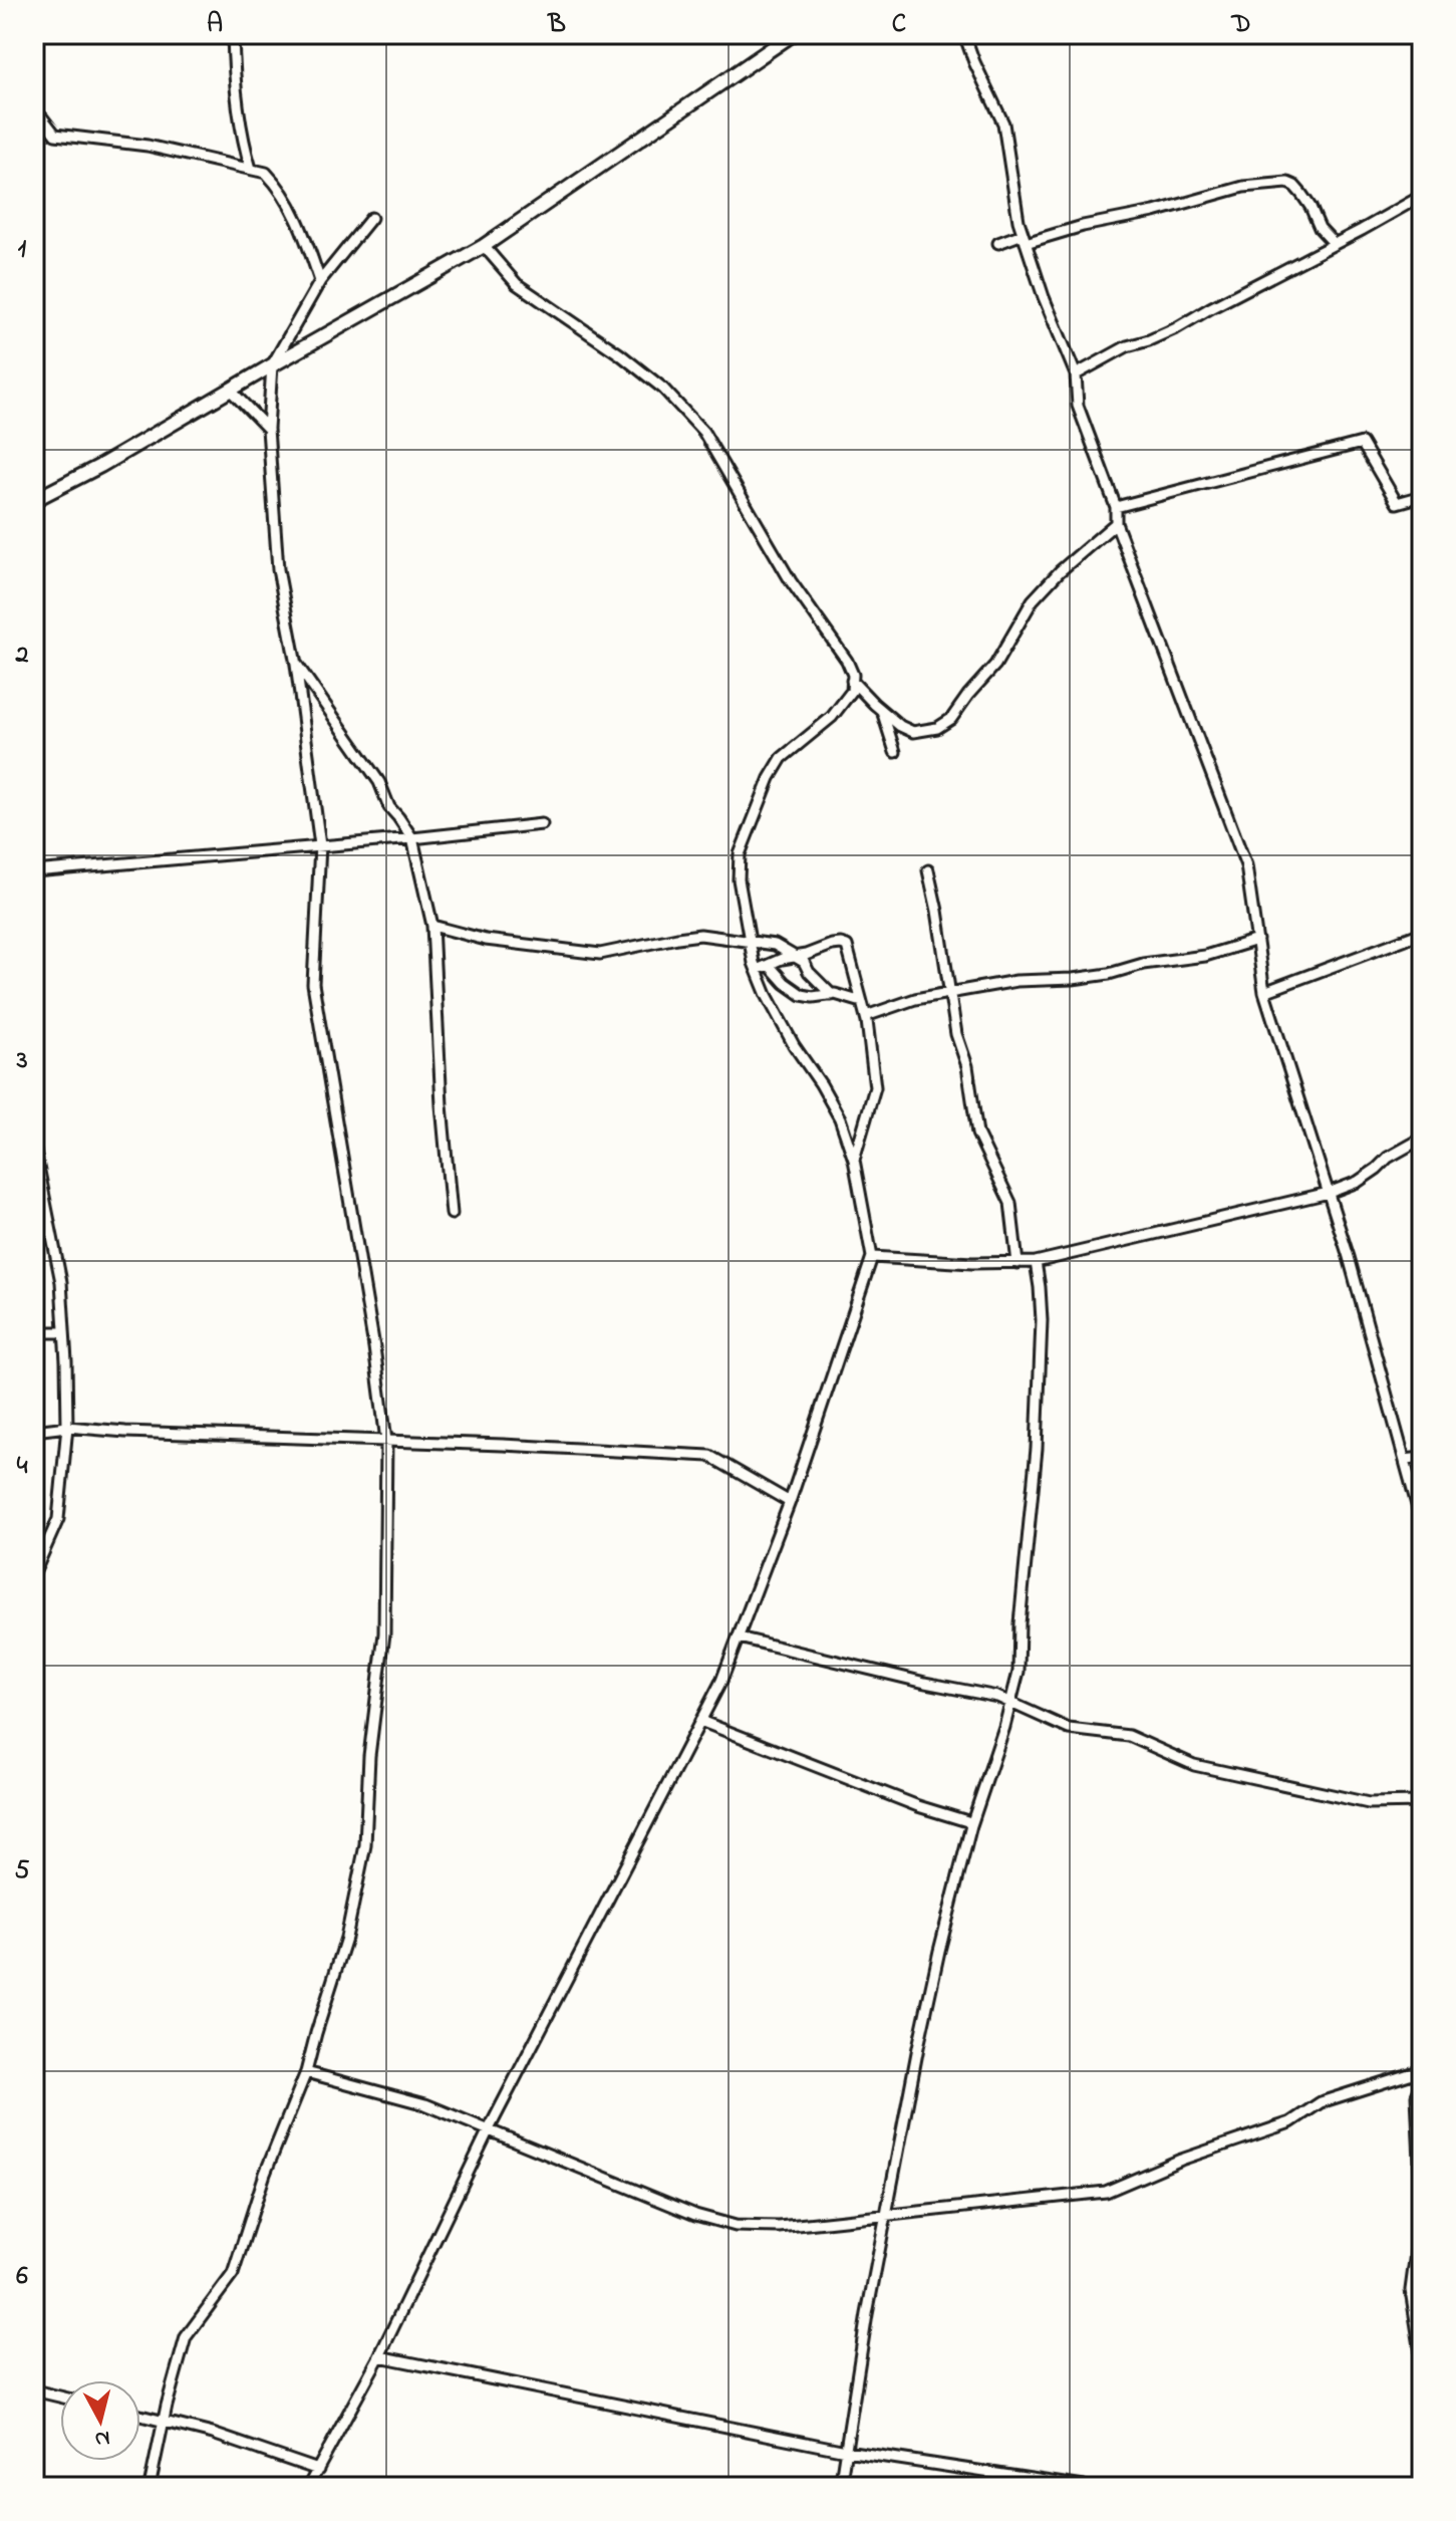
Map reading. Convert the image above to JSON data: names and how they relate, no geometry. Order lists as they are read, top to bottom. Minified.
{"north":"bottom","grid":{"columns":["A","B","C","D"],"rows":["1","2","3","4","5","6"]}}
